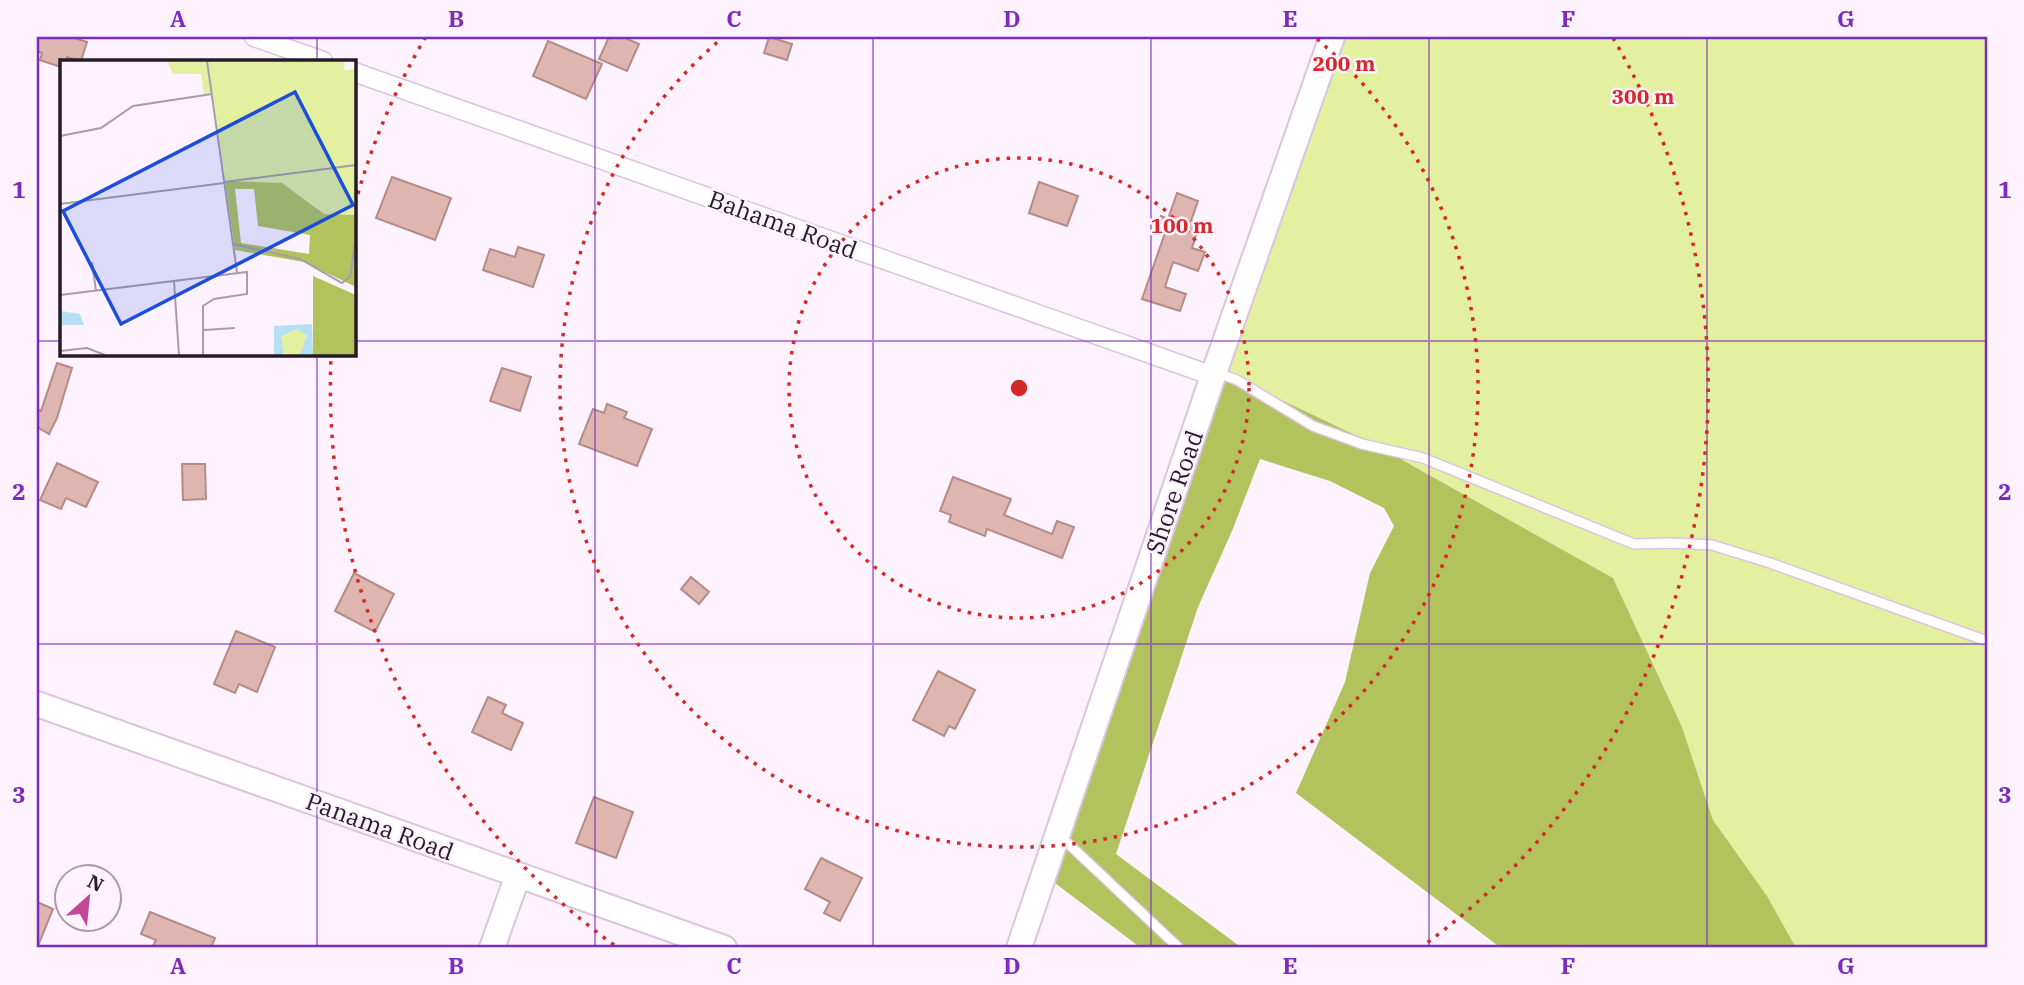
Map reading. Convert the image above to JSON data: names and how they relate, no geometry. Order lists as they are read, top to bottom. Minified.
{"streets":{"street":["Bahama Road","Shore Road","Panama Road"]},"crossings":[["Bahama Road","Shore Road"]],"north":"top right","grid":{"columns":["A","B","C","D","E","F","G"],"rows":["1","2","3"]},"rings":["200 m","300 m","100 m"]}
